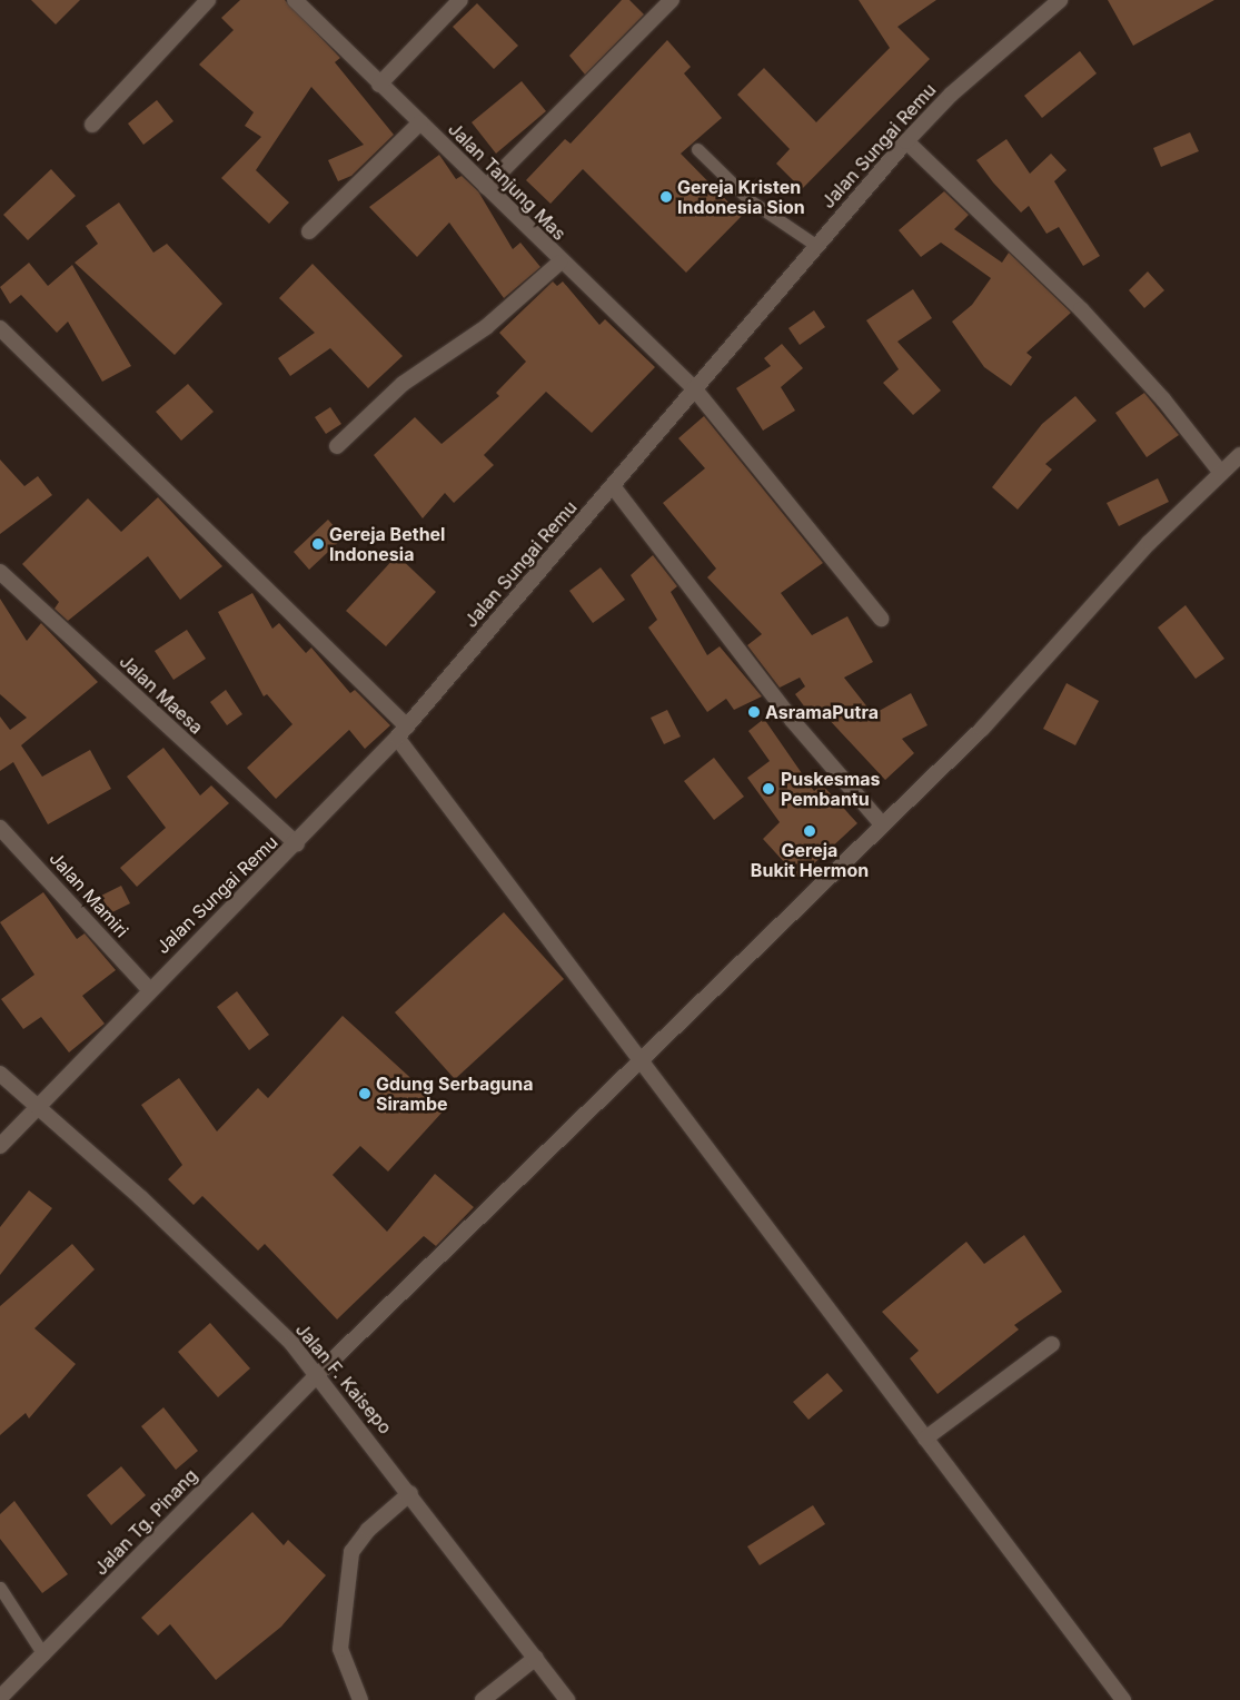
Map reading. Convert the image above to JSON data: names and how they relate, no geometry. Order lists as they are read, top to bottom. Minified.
{"streets":{"street":["Jalan Sungai Remu","Jalan Tanjung Mas","Jalan Maesa","Jalan Mamiri","Jalan F. Kaisepo","Jalan Tg. Pinang"]},"crossings":[["Jalan Sungai Remu","Jalan Tanjung Mas"],["Jalan Sungai Remu","Jalan Maesa"],["Jalan Sungai Remu","Jalan Mamiri"],["Jalan Sungai Remu","Jalan F. Kaisepo"],["Jalan F. Kaisepo","Jalan Tg. Pinang"]],"places":["Gereja Kristen Indonesia Sion","Gereja Bethel Indonesia","AsramaPutra","Puskesmas Pembantu","Gereja Bukit Hermon","Gdung Serbaguna Sirambe"]}
